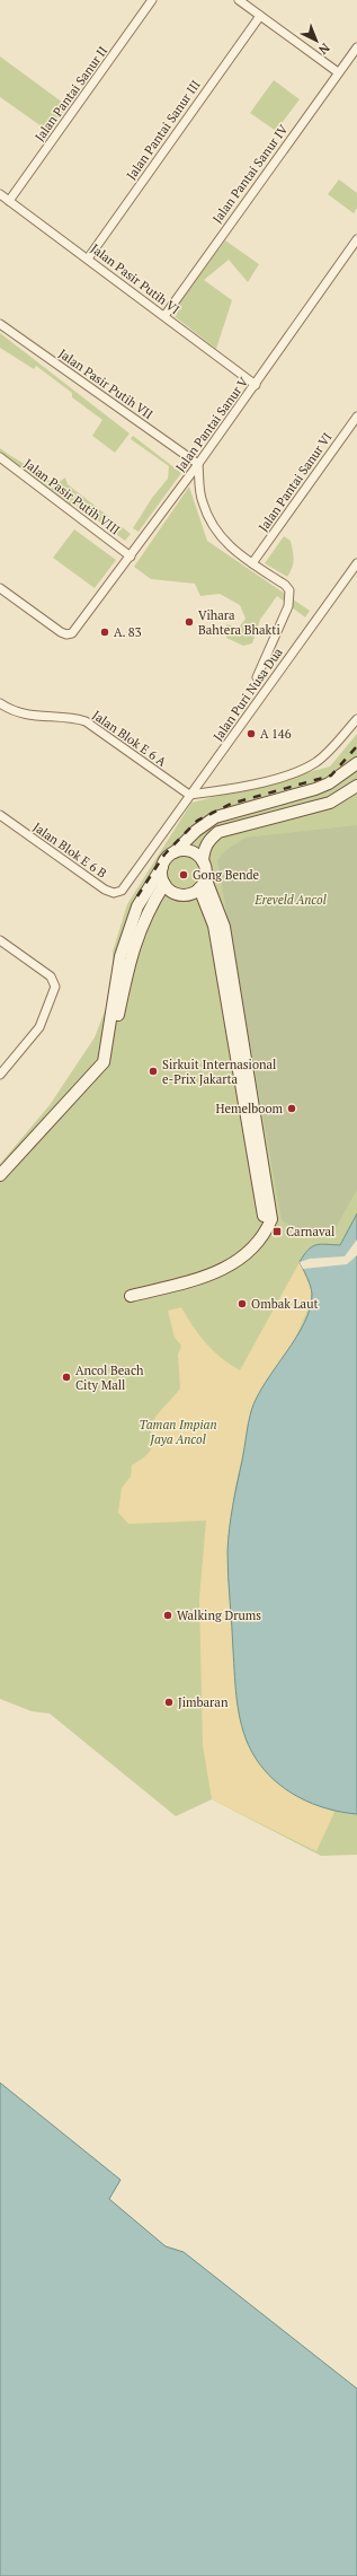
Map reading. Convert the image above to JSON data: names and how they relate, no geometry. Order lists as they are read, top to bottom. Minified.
{"streets":{"street":["Jalan Pantai Sanur II","Jalan Pantai Sanur III","Jalan Pantai Sanur IV","Jalan Pasir Putih VI","Jalan Pasir Putih VII","Jalan Pantai Sanur V","Jalan Pantai Sanur VI","Jalan Pasir Putih VIII","Jalan Puri Nusa Dua","Jalan Blok E 6 A","Jalan Blok E 6 B"]},"crossings":[["Jalan Pantai Sanur II","Jalan Pasir Putih VI"],["Jalan Pantai Sanur III","Jalan Pasir Putih VI"],["Jalan Pantai Sanur IV","Jalan Pasir Putih VI"],["Jalan Pasir Putih VI","Jalan Pantai Sanur V"],["Jalan Pasir Putih VII","Jalan Pantai Sanur V"],["Jalan Pantai Sanur V","Jalan Pasir Putih VIII"],["Jalan Puri Nusa Dua","Jalan Blok E 6 A"],["Jalan Puri Nusa Dua","Jalan Blok E 6 B"]],"parks":["Ereveld Ancol","Taman Impian Jaya Ancol"],"places":{"other":["Vihara Bahtera Bhakti","A. 83","A 146","Gong Bende","Sirkuit Internasional e-Prix Jakarta","Hemelboom","Ombak Laut","Ancol Beach City Mall","Walking Drums","Jimbaran"],"transit":["Carnaval"]},"north":"bottom right"}
